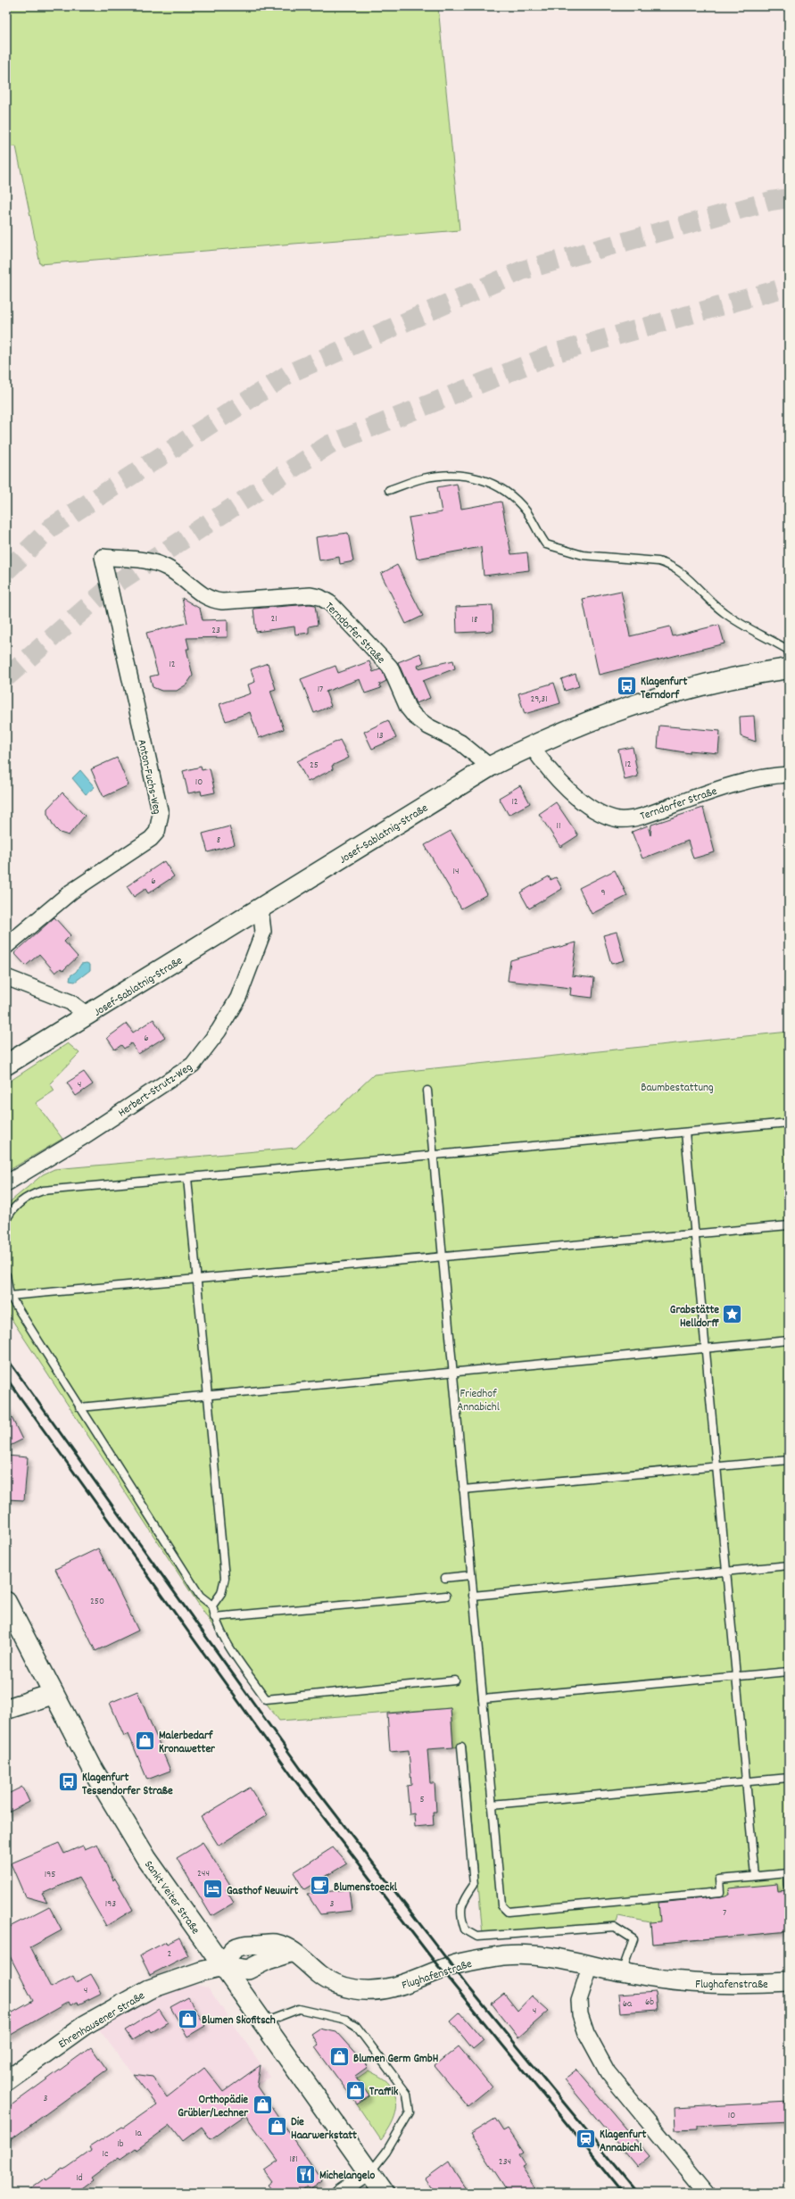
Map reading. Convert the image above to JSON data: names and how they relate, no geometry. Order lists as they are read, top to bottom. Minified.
{"streets":{"main road":["Josef-Sablatnig-Straße","Sankt Veiter Straße"],"street":["Terndorfer Straße","Anton-Fuchs-Weg","Herbert-Strutz-Weg","Flughafenstraße","Ehrenhausener Straße"]},"crossings":[["Terndorfer Straße","Anton-Fuchs-Weg"],["Terndorfer Straße","Josef-Sablatnig-Straße"],["Josef-Sablatnig-Straße","Herbert-Strutz-Weg"],["Sankt Veiter Straße","Flughafenstraße"],["Sankt Veiter Straße","Ehrenhausener Straße"],["Flughafenstraße","Ehrenhausener Straße"]],"parks":["Baumbestattung","Friedhof Annabichl"],"places":{"bus stop":["Klagenfurt Terndorf","Klagenfurt Tessendorfer Straße"],"place":["Grabstätte Helldorff"],"shop":["Malerbedarf Kronawetter","Blumen Skofitsch","Blumen Germ GmbH","Traffik","Orthopädie Grübler/Lechner","Die Haarwerkstatt"],"cafe":["Blumenstoeckl"],"hotel":["Gasthof Neuwirt"],"station":["Klagenfurt Annabichl"],"restaurant":["Michelangelo"]},"house_numbers":["21","18","23","12","17","29,31","13","12","25","10","12","11","8","14","6","9","6","4","250","5","244","195","193","3","7","2","4","6b","6a","4","3","10","1a","1b","1c","181","234","1d"]}
